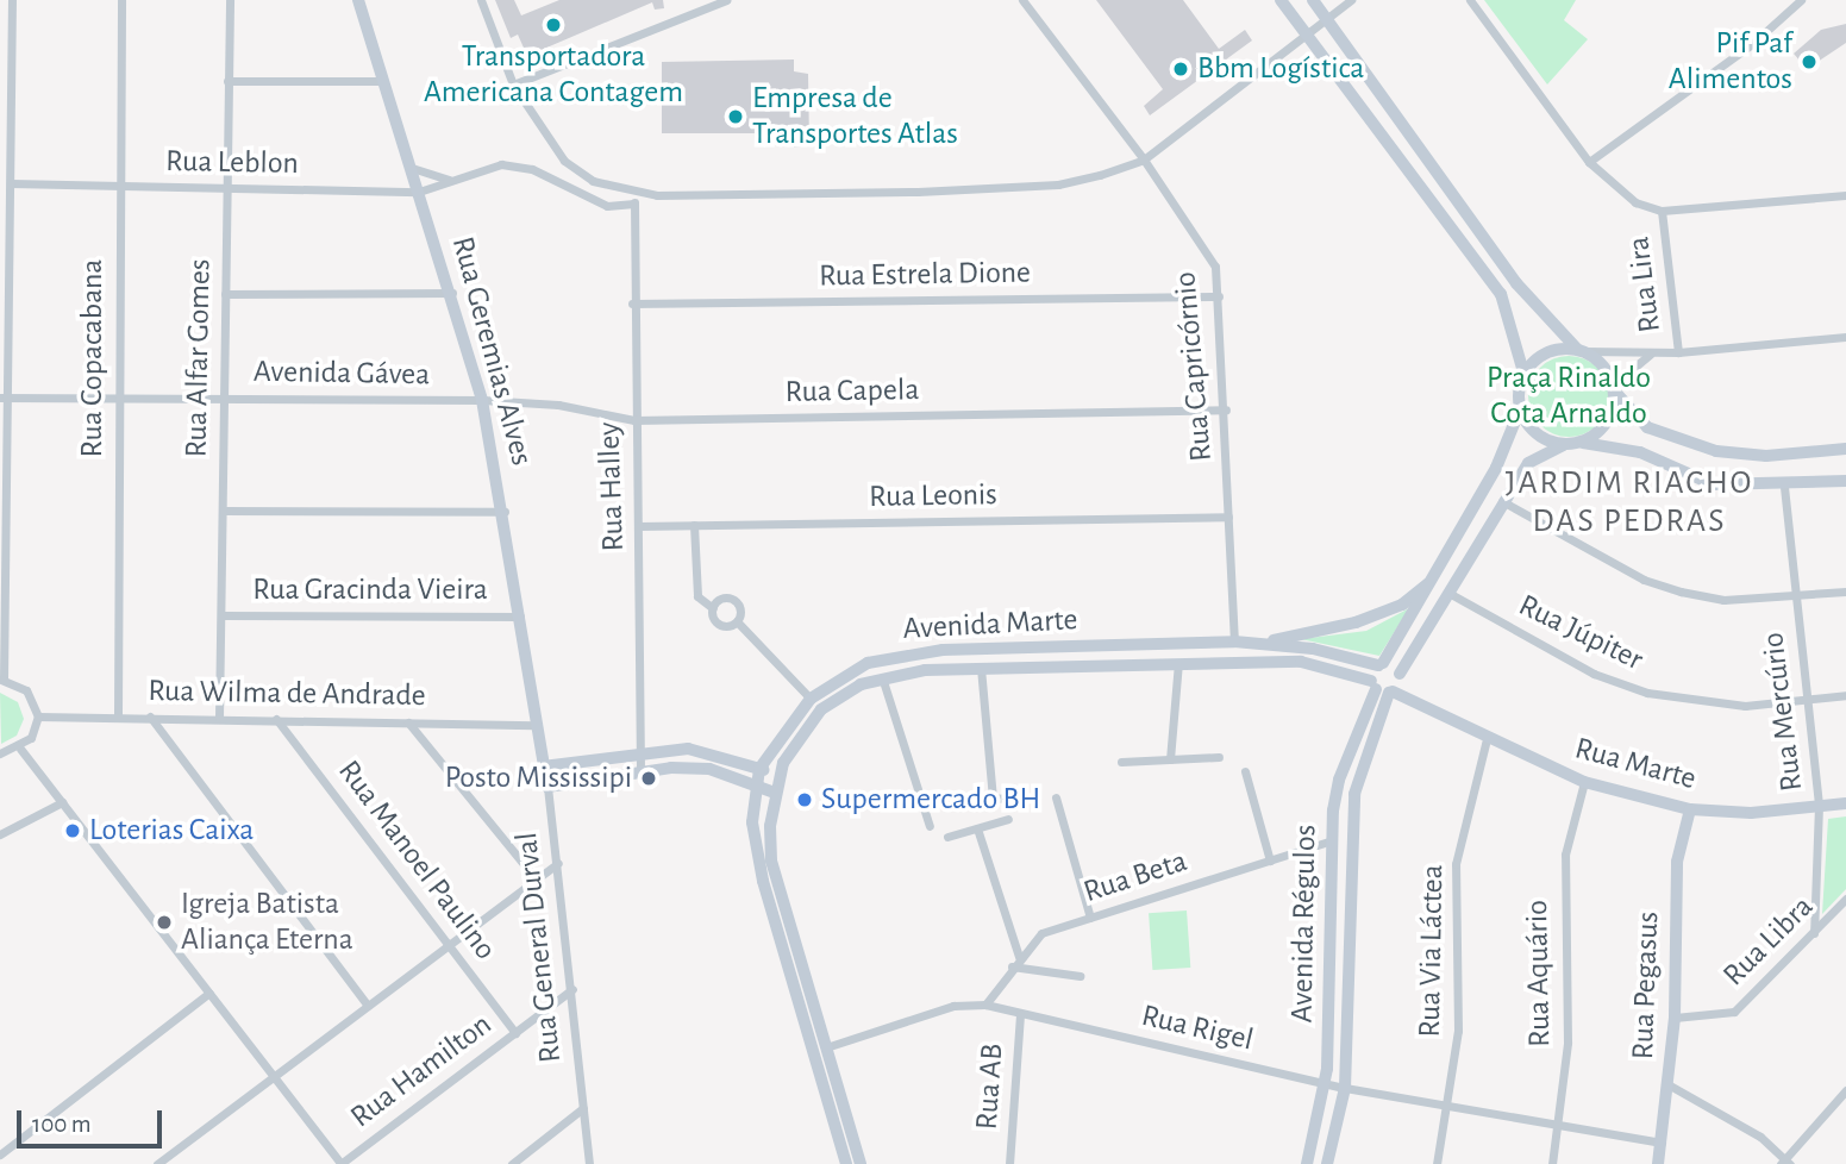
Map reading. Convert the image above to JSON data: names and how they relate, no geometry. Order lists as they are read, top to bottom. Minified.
{"streets":{"street":["Rua Leblon","Rua Estrela Dione","Rua Lira","Rua Geremias Alves","Rua Copacabana","Rua Alfar Gomes","Rua Capricórnio","Avenida Gávea","Rua Capela","Rua Halley","Rua Leonis","Rua Gracinda Vieira","Avenida Marte","Rua Júpiter","Rua Wilma de Andrade","Rua Mercúrio","Rua Marte","Rua Manoel Paulino","Rua Beta","Avenida Régulos","Rua Libra","Rua General Durval","Rua Via Láctea","Rua Aquário","Rua Pegasus","Rua Rigel","Rua Hamilton","Rua AB"]},"crossings":[["Rua Leblon","Rua Geremias Alves"],["Rua Leblon","Rua Copacabana"],["Rua Leblon","Rua Alfar Gomes"],["Rua Leblon","Rua Halley"],["Rua Estrela Dione","Rua Capricórnio"],["Rua Estrela Dione","Rua Halley"],["Rua Geremias Alves","Avenida Gávea"],["Rua Geremias Alves","Rua Capela"],["Rua Geremias Alves","Rua Gracinda Vieira"],["Rua Geremias Alves","Rua Wilma de Andrade"],["Rua Geremias Alves","Rua General Durval"],["Rua Copacabana","Avenida Gávea"],["Rua Copacabana","Rua Wilma de Andrade"],["Rua Alfar Gomes","Avenida Gávea"],["Rua Alfar Gomes","Rua Gracinda Vieira"],["Rua Alfar Gomes","Rua Wilma de Andrade"],["Rua Capricórnio","Rua Capela"],["Rua Capricórnio","Rua Leonis"],["Rua Capricórnio","Avenida Marte"],["Avenida Gávea","Rua Capela"],["Rua Capela","Rua Halley"],["Rua Halley","Rua Leonis"],["Avenida Marte","Rua Marte"],["Avenida Marte","Avenida Régulos"],["Avenida Marte","Rua Rigel"],["Rua Júpiter","Rua Mercúrio"],["Rua Júpiter","Avenida Régulos"],["Rua Wilma de Andrade","Rua Manoel Paulino"],["Rua Wilma de Andrade","Rua General Durval"],["Rua Mercúrio","Rua Marte"],["Rua Mercúrio","Rua Libra"],["Rua Marte","Avenida Régulos"],["Rua Marte","Rua Via Láctea"],["Rua Marte","Rua Aquário"],["Rua Marte","Rua Pegasus"],["Rua Manoel Paulino","Rua Hamilton"],["Rua Beta","Avenida Régulos"],["Rua Beta","Rua Rigel"],["Avenida Régulos","Rua Rigel"],["Rua Libra","Rua Pegasus"],["Rua General Durval","Rua Hamilton"],["Rua Via Láctea","Rua Rigel"],["Rua Aquário","Rua Rigel"],["Rua Pegasus","Rua Rigel"],["Rua Rigel","Rua AB"]],"districts":["JARDIM RIACHO DAS PEDRAS"],"parks":["Praça Rinaldo Cota Arnaldo"],"places":["Transportadora Americana Contagem","Pif Paf Alimentos","Bbm Logística","Empresa de Transportes Atlas","Posto Mississipi","Supermercado BH","Loterias Caixa","Igreja Batista Aliança Eterna"],"scale_bar":"100 m"}
